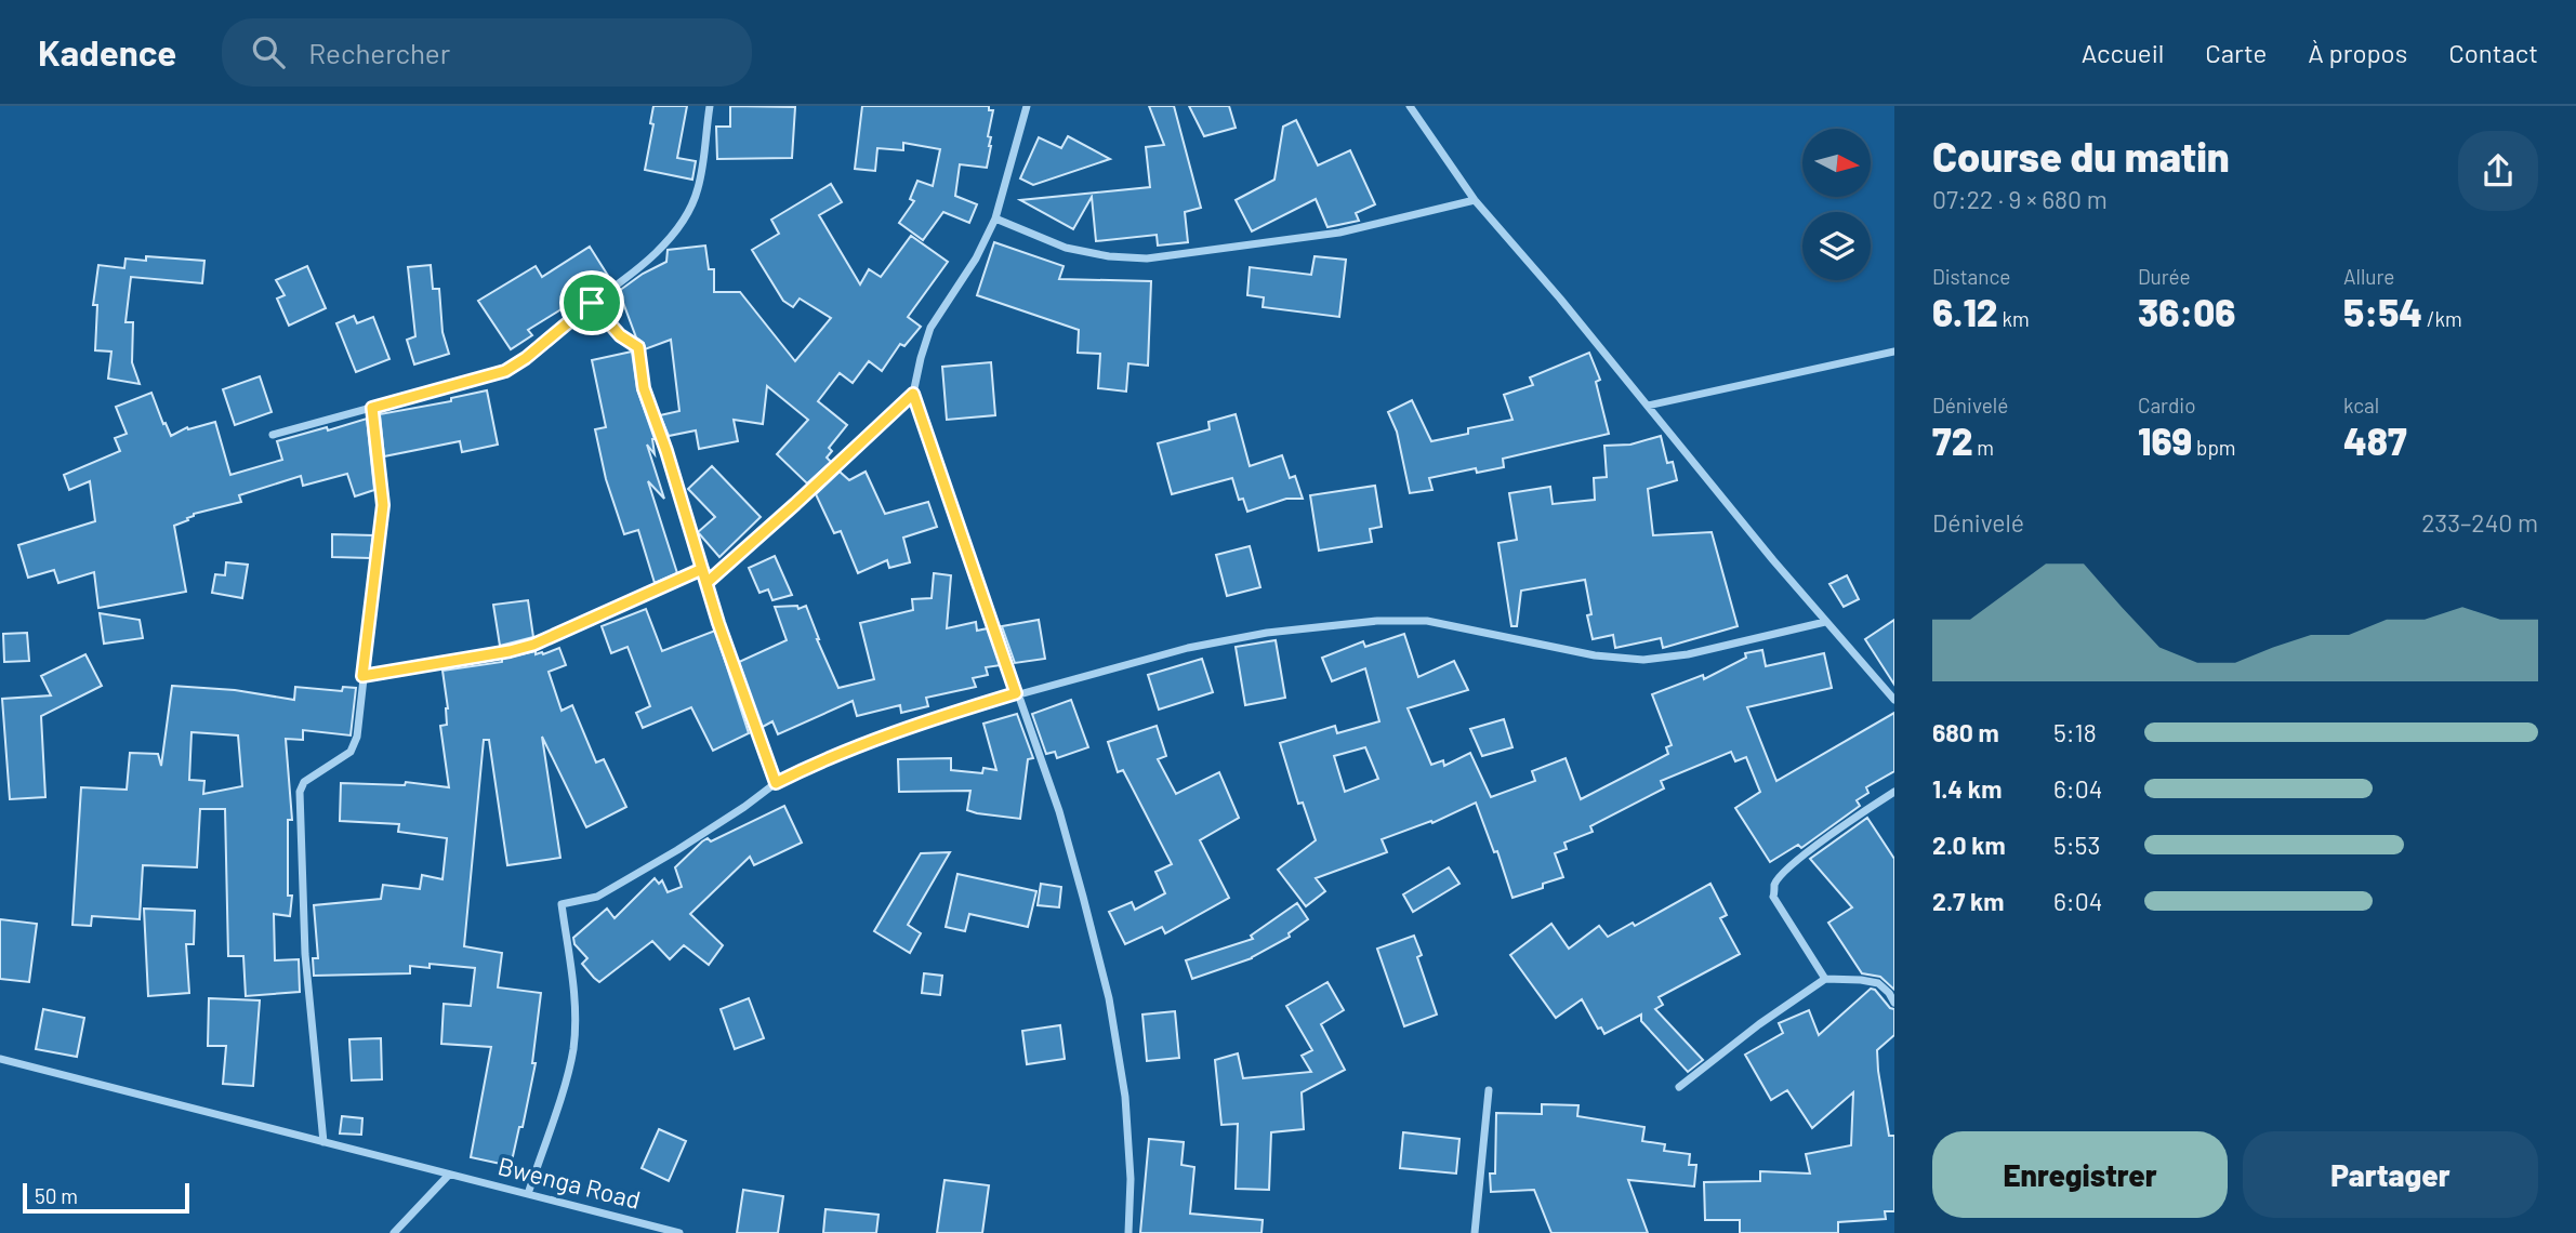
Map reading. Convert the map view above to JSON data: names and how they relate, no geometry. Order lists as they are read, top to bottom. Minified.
{"streets":{"street":["Bwenga Road"]},"scale_bar":"50 m","north":"right","page":{"header":"Kadence","search":"Rechercher","nav":["Accueil","Carte","À propos","Contact"],"heading":["Course du matin","07:22 · 9 × 680 m"],"stats":[["Distance","6.12 km"],["Durée","36:06"],["Allure","5:54 /km"],["Dénivelé","72 m"],["Cardio","169 bpm"],["kcal","487"]],"chart":["Dénivelé","233–240 m"],"list":[{"name":"680 m","note":"5:18"},{"name":"1.4 km","note":"6:04"},{"name":"2.0 km","note":"5:53"},{"name":"2.7 km","note":"6:04"}],"buttons":["Enregistrer","Partager"],"scale":"50 m"}}
